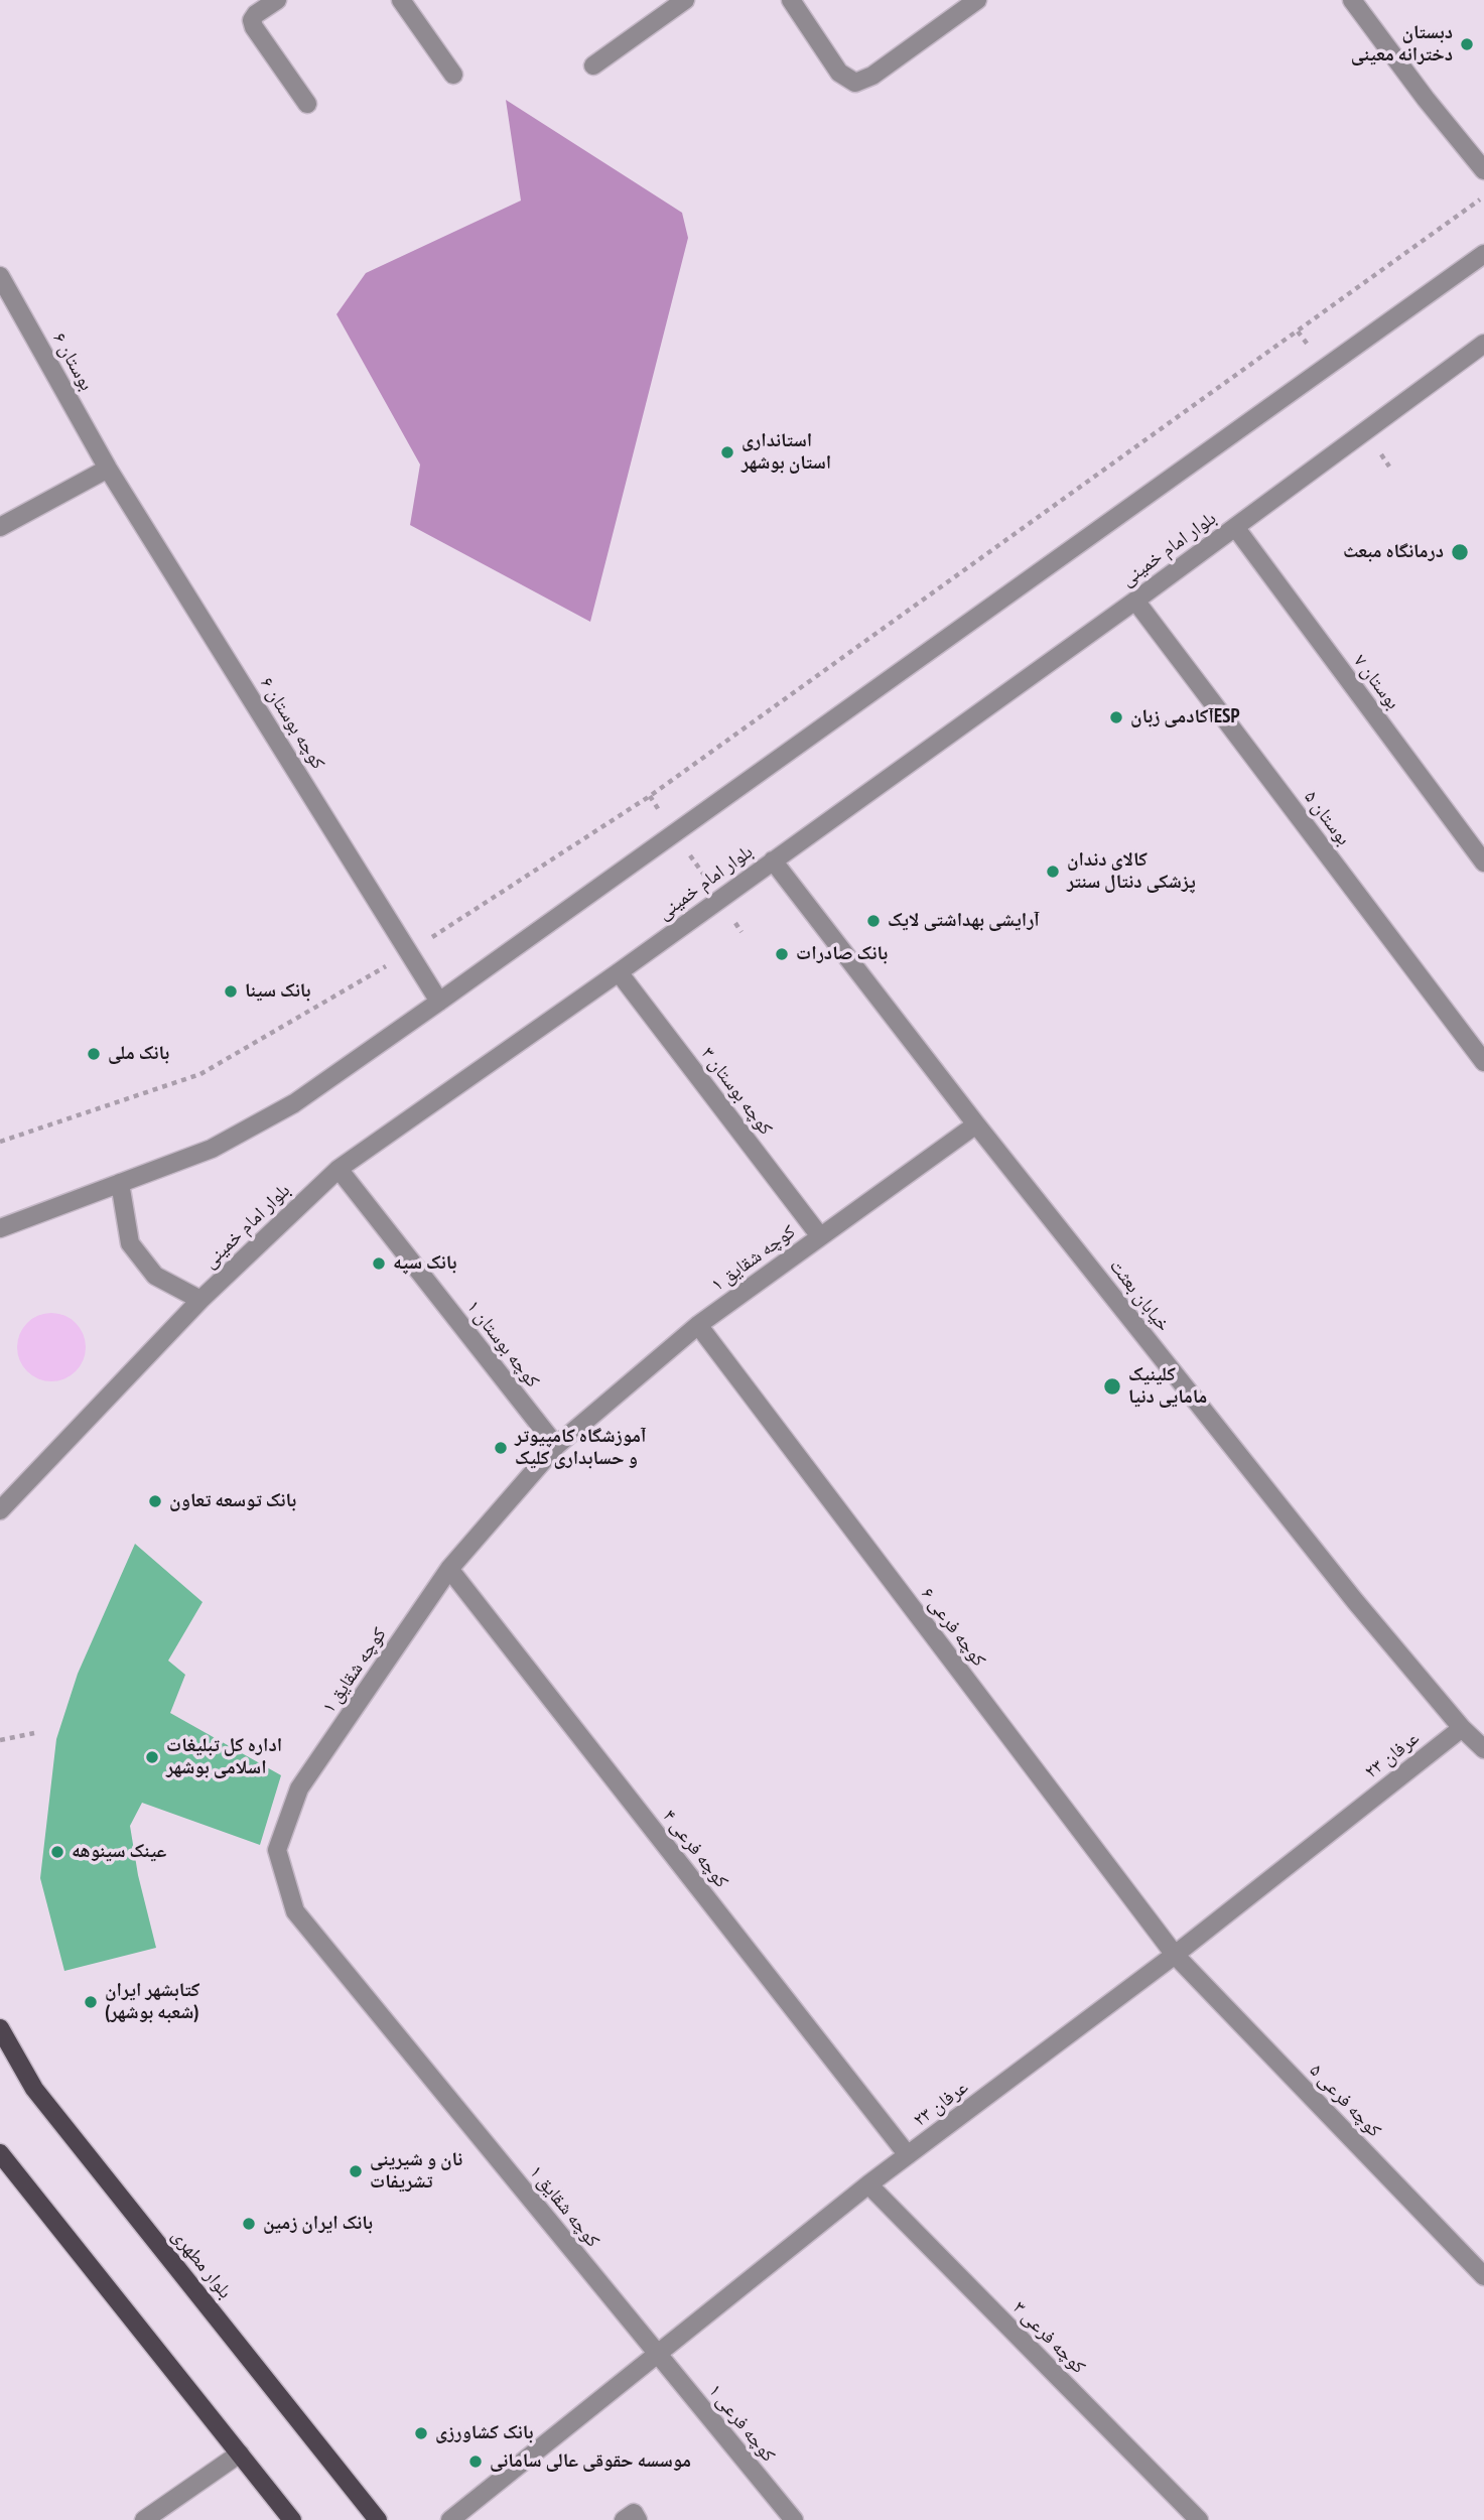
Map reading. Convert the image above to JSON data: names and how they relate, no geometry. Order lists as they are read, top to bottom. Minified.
{"streets":{"main road":["بلوار مطهری"],"street":["بوستان ۶","بلوار امام خمینی","بوستان ۷","کوچه بوستان ۶","بوستان ۵","کوچه بوستان ۳","کوچه شقایق ۱","خیابان بعثت","کوچه بوستان ۱","کوچه فرعی ۶","عرفان ۲۳","کوچه فرعی ۴","کوچه فرعی ۵","کوچه فرعی ۳","کوچه فرعی ۱"]},"crossings":[["بوستان ۶","کوچه بوستان ۶"],["بلوار امام خمینی","بوستان ۷"],["بلوار امام خمینی","بوستان ۵"],["بلوار امام خمینی","کوچه بوستان ۳"],["بلوار امام خمینی","خیابان بعثت"],["بلوار امام خمینی","کوچه بوستان ۱"],["کوچه بوستان ۳","کوچه شقایق ۱"],["کوچه شقایق ۱","خیابان بعثت"],["کوچه شقایق ۱","کوچه بوستان ۱"],["کوچه شقایق ۱","کوچه فرعی ۶"],["کوچه شقایق ۱","عرفان ۲۳"],["کوچه شقایق ۱","کوچه فرعی ۴"],["کوچه شقایق ۱","کوچه فرعی ۱"],["خیابان بعثت","عرفان ۲۳"],["کوچه فرعی ۶","عرفان ۲۳"],["کوچه فرعی ۶","کوچه فرعی ۵"],["عرفان ۲۳","کوچه فرعی ۴"],["عرفان ۲۳","کوچه فرعی ۵"],["عرفان ۲۳","کوچه فرعی ۳"],["عرفان ۲۳","کوچه فرعی ۱"]],"places":["دبستان دخترانه معینی","استانداری استان بوشهر","درمانگاه مبعث","آکادمی زبانESP","کالای دندان پزشکی دنتال سنتر","آرایشی بهداشتی لایک","بانک صادرات","بانک سینا","بانک ملی","بانک سپه","کلینیک مامایی دنیا","آموزشگاه کامپیوتر و حسابداری کلیک","بانک توسعه تعاون","اداره کل تبلیغات اسلامی بوشهر","عینک سینوهه","کتابشهر ایران (شعبه بوشهر)","نان و شیرینی تشریفات","بانک ایران زمین","بانک کشاورزی","موسسه حقوقی عالی سامانی"]}
